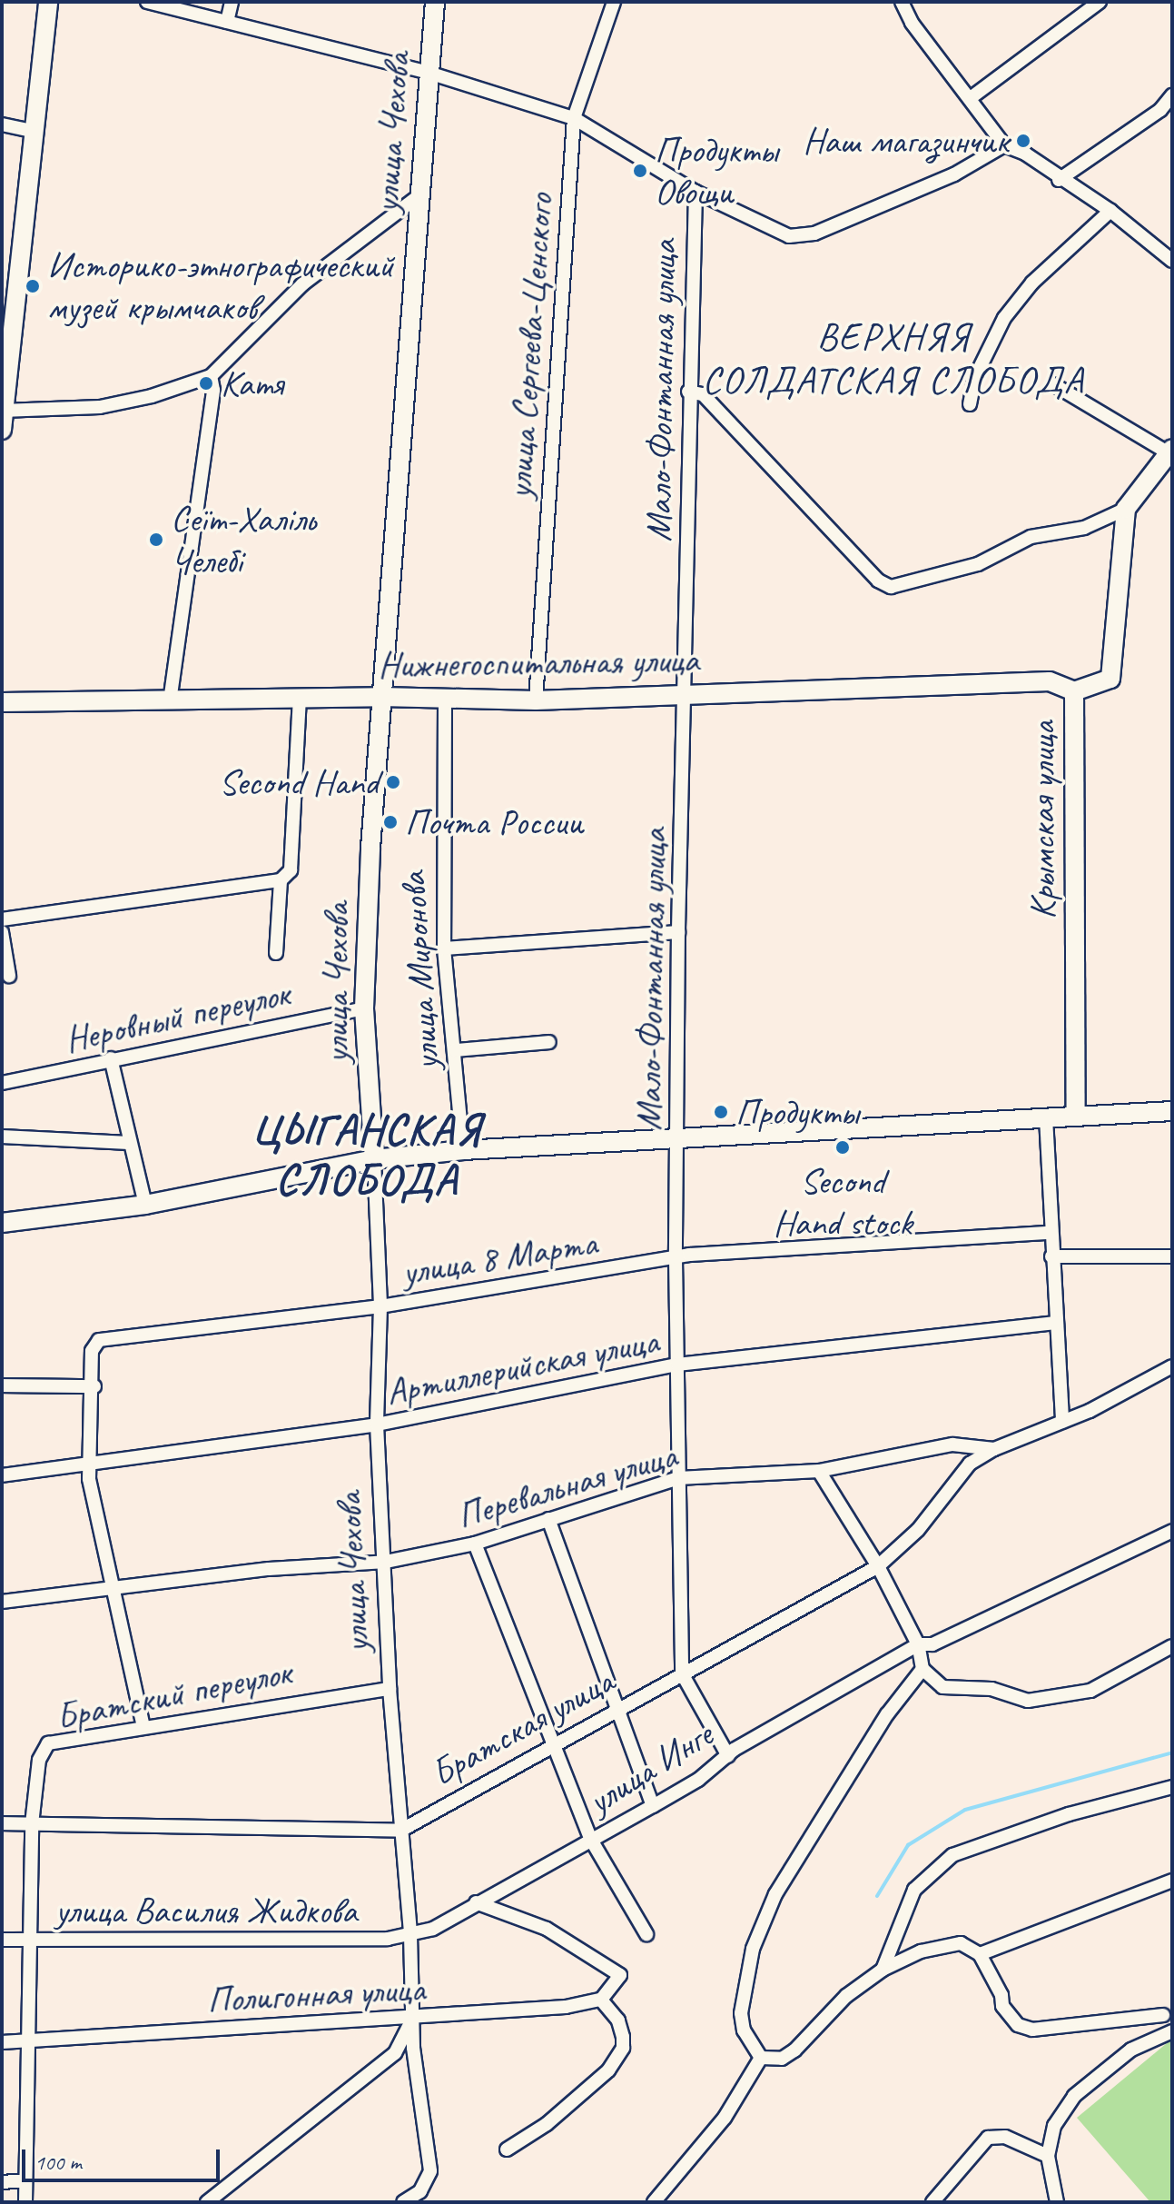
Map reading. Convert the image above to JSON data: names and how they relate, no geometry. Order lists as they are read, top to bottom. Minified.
{"streets":{"main road":["улица Чехова","Нижнегоспитальная улица","Крымская улица"],"street":["улица Сергеева-Ценского","Мало-Фонтанная улица","улица Миронова","Неровный переулок","улица 8 Марта","Артиллерийская улица","Перевальная улица","Братский переулок","Братская улица","улица Инге","улица Василия Жидкова","Полигонная улица"]},"crossings":[["улица Чехова","Нижнегоспитальная улица"],["улица Чехова","Неровный переулок"],["улица Чехова","улица 8 Марта"],["улица Чехова","Артиллерийская улица"],["улица Чехова","Перевальная улица"],["улица Чехова","Братский переулок"],["улица Чехова","Братская улица"],["улица Чехова","улица Инге"],["улица Чехова","улица Василия Жидкова"],["улица Чехова","Полигонная улица"],["улица Сергеева-Ценского","Нижнегоспитальная улица"],["Мало-Фонтанная улица","Нижнегоспитальная улица"],["Мало-Фонтанная улица","улица 8 Марта"],["Мало-Фонтанная улица","Артиллерийская улица"],["Мало-Фонтанная улица","Перевальная улица"],["Мало-Фонтанная улица","Братская улица"],["Мало-Фонтанная улица","улица Инге"],["Нижнегоспитальная улица","Крымская улица"],["Нижнегоспитальная улица","улица Миронова"],["улица 8 Марта","Артиллерийская улица"],["улица 8 Марта","Перевальная улица"],["улица 8 Марта","Братский переулок"],["Перевальная улица","Братская улица"],["улица Инге","улица Василия Жидкова"]],"districts":["ВЕРХНЯЯ СОЛДАТСКАЯ СЛОБОДА","ЦЫГАНСКАЯ СЛОБОДА"],"places":["Наш магазинчик","Продукты Овощи","Историко-этнографический музей крымчаков","Катя","Сеїт-Халіль Челебі","Second Hand","Почта России","Продукты","Second Hand stock"],"scale_bar":"100 m"}
